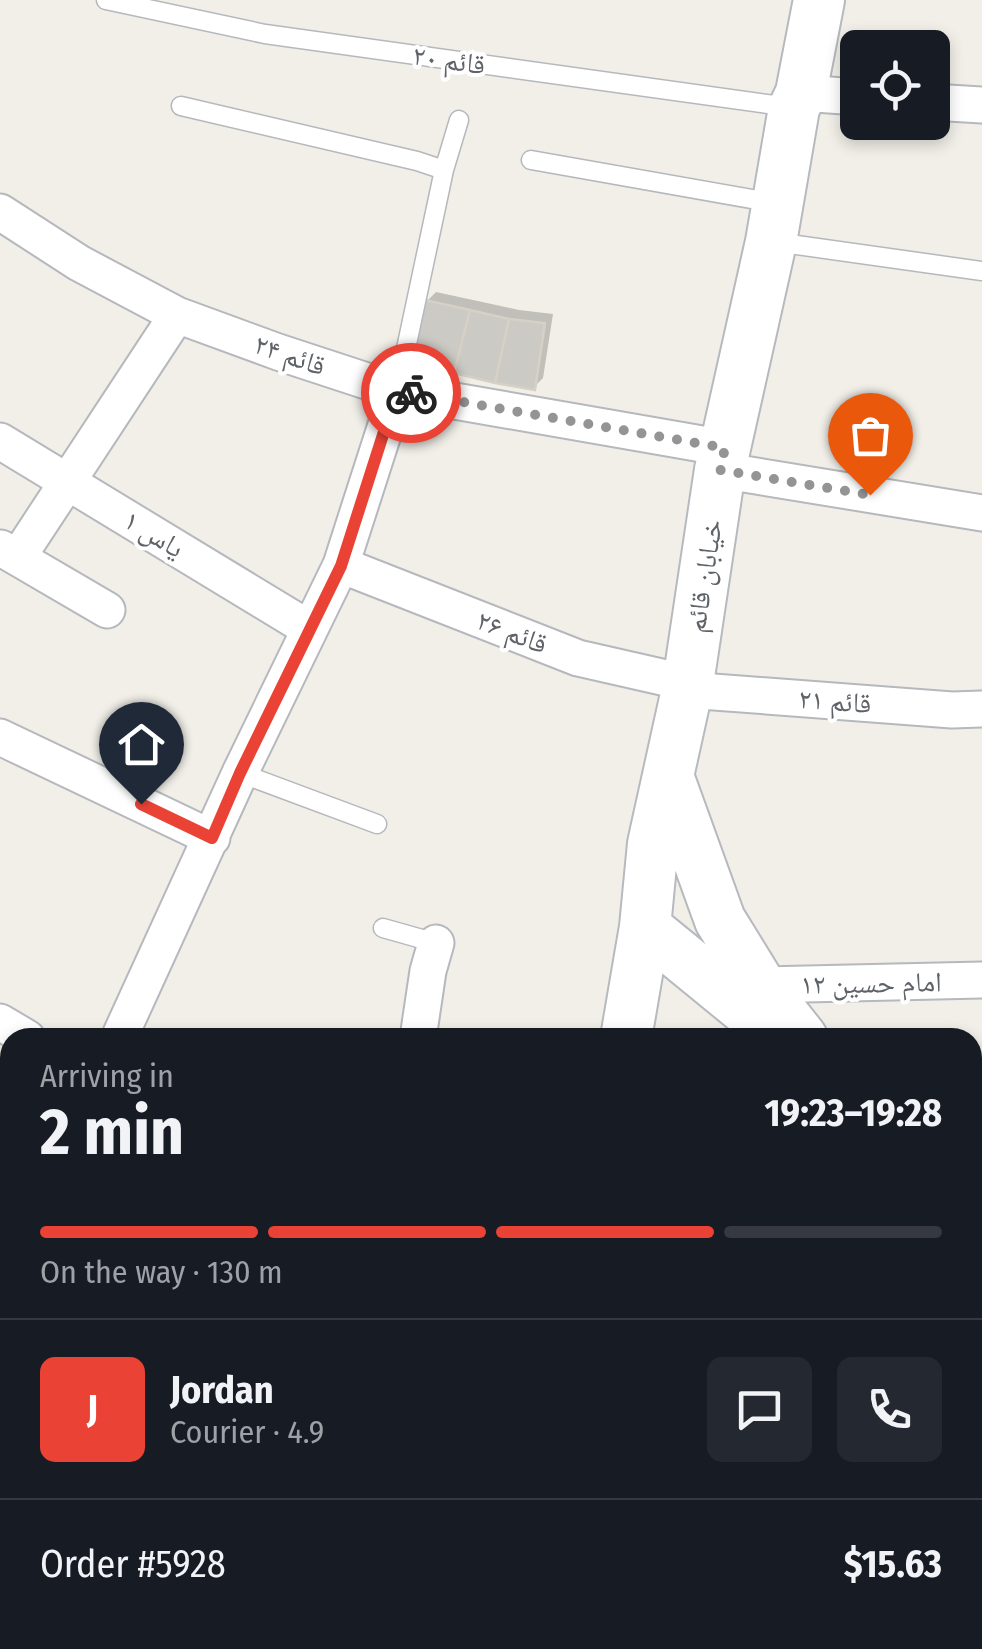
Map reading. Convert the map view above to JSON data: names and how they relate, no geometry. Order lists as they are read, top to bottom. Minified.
{"streets":{"street":["قائم ۲۴","یاس ۱","خیابان قائم","قائم ۲۶","قائم ۲۱","امام حسین ۱۲"],"lane":["قائم ۲۰"]},"crossings":[["قائم ۲۰","خیابان قائم"],["قائم ۲۴","خیابان قائم"],["خیابان قائم","قائم ۲۶"],["خیابان قائم","قائم ۲۱"],["قائم ۲۶","قائم ۲۱"]],"page":{"heading":["2 min","Arriving in","19:23–19:28"],"panel":["Jordan","Courier · 4.9","Order #5928","$15.63"],"bar":"On the way · 130 m","round":"J"}}
